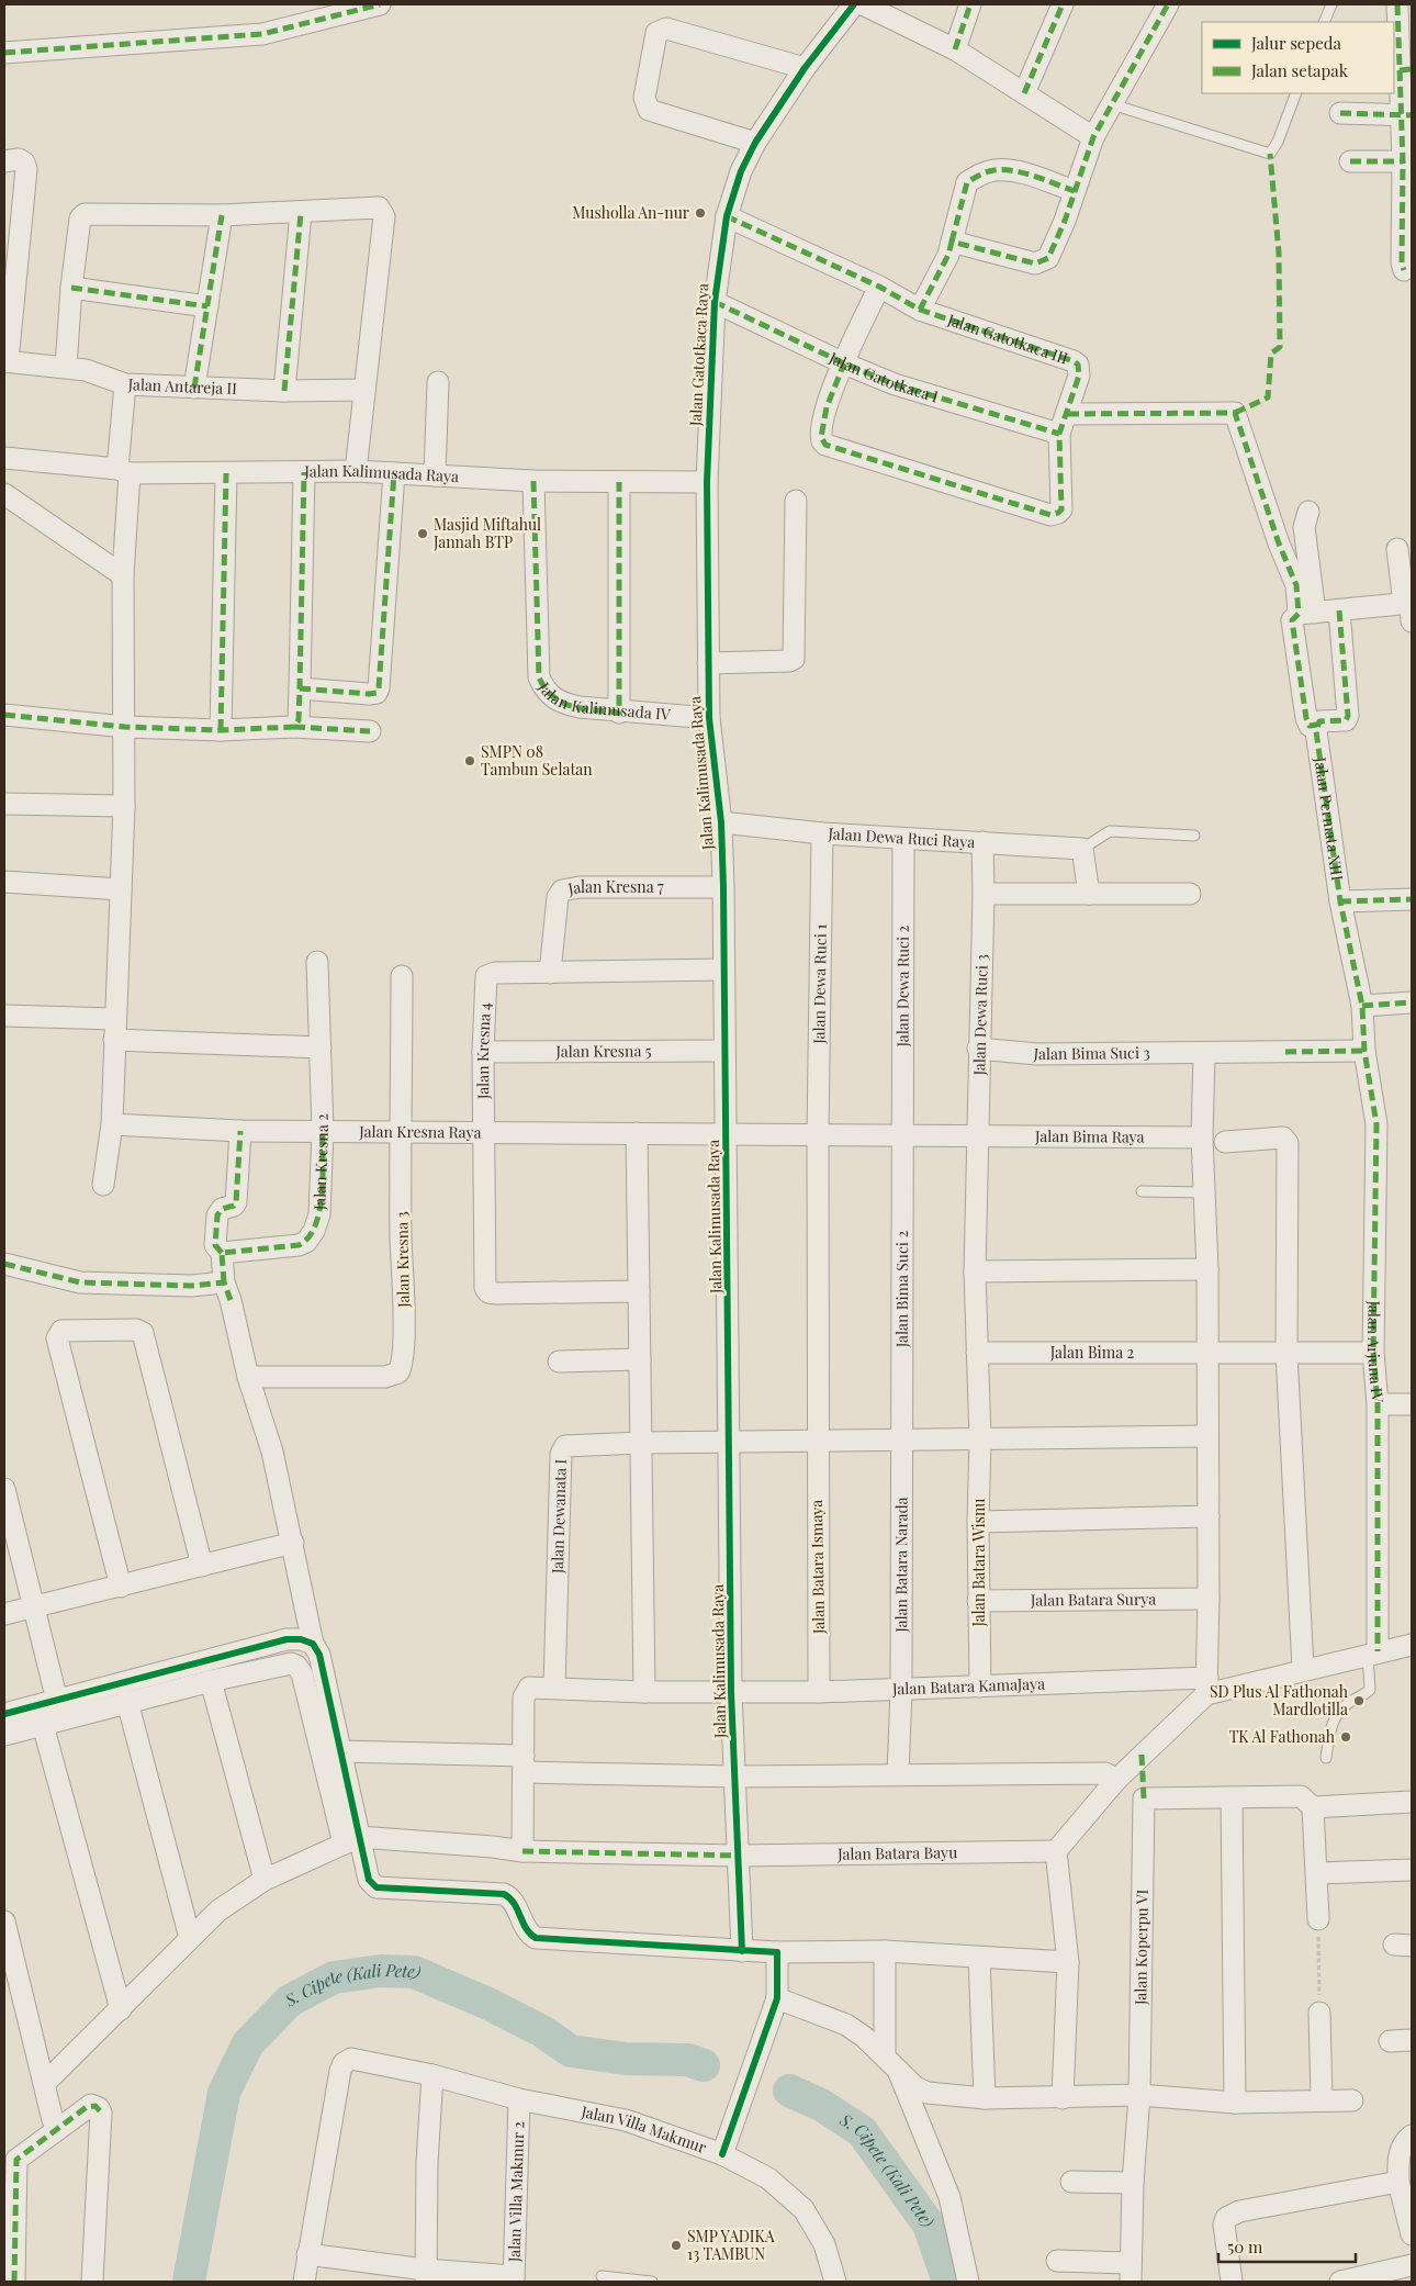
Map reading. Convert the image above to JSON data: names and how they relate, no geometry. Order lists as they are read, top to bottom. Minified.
{"streets":{"street":["Jalan Gatotkaca III","Jalan Gatotkaca Raya","Jalan Gatotkaca I","Jalan Antareja II","Jalan Kalimusada Raya","Jalan Kalimusada IV","Jalan Permata XIII","Jalan Dewa Ruci Raya","Jalan Kresna 7","Jalan Dewa Ruci 1","Jalan Dewa Ruci 2","Jalan Dewa Ruci 3","Jalan Kresna 5","Jalan Kresna 4","Jalan Bima Suci 3","Jalan Kresna Raya","Jalan Bima Raya","Jalan Kresna 2","Jalan Kresna 3","Jalan Bima Suci 2","Jalan Arjuna IV","Jalan Bima 2","Jalan Dewanata I","Jalan Batara Wisnu","Jalan Batara Narada","Jalan Batara Ismaya","Jalan Batara Surya","Jalan Batara KamaJaya","Jalan Batara Bayu","Jalan Koperpu VI","Jalan Villa Makmur","Jalan Villa Makmur 2"]},"crossings":[["Jalan Gatotkaca III","Jalan Gatotkaca Raya"],["Jalan Gatotkaca III","Jalan Gatotkaca I"],["Jalan Gatotkaca Raya","Jalan Gatotkaca I"],["Jalan Gatotkaca Raya","Jalan Kalimusada Raya"],["Jalan Kalimusada Raya","Jalan Kalimusada IV"],["Jalan Kalimusada Raya","Jalan Dewa Ruci Raya"],["Jalan Kalimusada Raya","Jalan Kresna 7"],["Jalan Kalimusada Raya","Jalan Kresna 5"],["Jalan Kalimusada Raya","Jalan Kresna Raya"],["Jalan Kalimusada Raya","Jalan Dewanata I"],["Jalan Kalimusada Raya","Jalan Batara KamaJaya"],["Jalan Kalimusada Raya","Jalan Batara Bayu"],["Jalan Permata XIII","Jalan Bima Suci 3"],["Jalan Permata XIII","Jalan Arjuna IV"],["Jalan Dewa Ruci Raya","Jalan Dewa Ruci 1"],["Jalan Dewa Ruci Raya","Jalan Dewa Ruci 2"],["Jalan Dewa Ruci Raya","Jalan Dewa Ruci 3"],["Jalan Kresna 7","Jalan Kresna 4"],["Jalan Dewa Ruci 1","Jalan Kresna Raya"],["Jalan Dewa Ruci 1","Jalan Bima Raya"],["Jalan Dewa Ruci 1","Jalan Dewanata I"],["Jalan Dewa Ruci 1","Jalan Batara Ismaya"],["Jalan Dewa Ruci 2","Jalan Bima Raya"],["Jalan Dewa Ruci 2","Jalan Bima Suci 2"],["Jalan Dewa Ruci 3","Jalan Bima Suci 3"],["Jalan Dewa Ruci 3","Jalan Bima Raya"],["Jalan Dewa Ruci 3","Jalan Batara Wisnu"],["Jalan Kresna 5","Jalan Kresna 4"],["Jalan Kresna 4","Jalan Kresna Raya"],["Jalan Bima Suci 3","Jalan Arjuna IV"],["Jalan Kresna Raya","Jalan Bima Raya"],["Jalan Kresna Raya","Jalan Kresna 2"],["Jalan Kresna Raya","Jalan Kresna 3"],["Jalan Bima Raya","Jalan Bima Suci 2"],["Jalan Bima Suci 2","Jalan Dewanata I"],["Jalan Bima Suci 2","Jalan Batara Narada"],["Jalan Arjuna IV","Jalan Bima 2"],["Jalan Arjuna IV","Jalan Batara KamaJaya"],["Jalan Bima 2","Jalan Batara Wisnu"],["Jalan Dewanata I","Jalan Batara Wisnu"],["Jalan Dewanata I","Jalan Batara Narada"],["Jalan Dewanata I","Jalan Batara Ismaya"],["Jalan Dewanata I","Jalan Batara KamaJaya"],["Jalan Batara Wisnu","Jalan Batara Surya"],["Jalan Batara Wisnu","Jalan Batara KamaJaya"],["Jalan Batara Narada","Jalan Batara KamaJaya"],["Jalan Batara Ismaya","Jalan Batara KamaJaya"],["Jalan Villa Makmur","Jalan Villa Makmur 2"]],"water":["S. Cipete (Kali Pete)"],"places":["Musholla An-nur","Masjid Miftahul Jannah BTP","SMPN 08 Tambun Selatan","SD Plus Al Fathonah Mardlotilla","TK Al Fathonah","SMP YADIKA 13 TAMBUN"],"legend":["Jalur sepeda","Jalan setapak"],"scale_bar":"50 m"}
